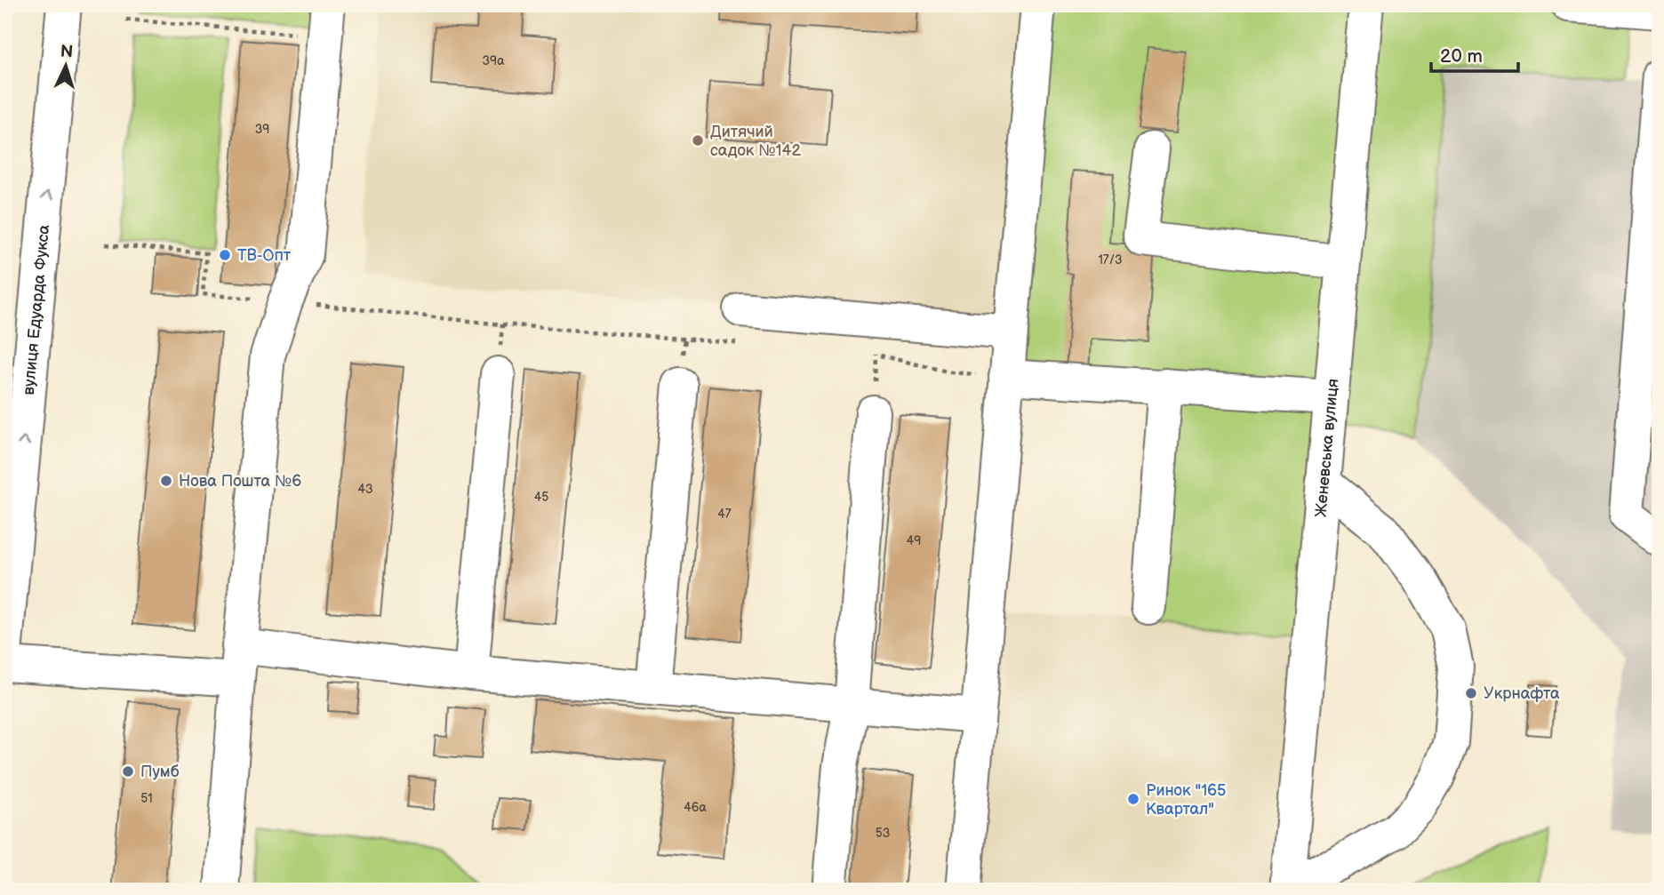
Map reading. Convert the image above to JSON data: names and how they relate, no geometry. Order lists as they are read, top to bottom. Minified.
{"streets":{"street":["вулиця Едуарда Фукса","Женевська вулиця"]},"places":["Дитячий садок №142","ТВ-Опт","Нова Пошта №6","Укрнафта","Пумб","Ринок \"165 Квартал\""],"house_numbers":["39а","39","17/3","43","45","47","49","51","46а","53"],"scale_bar":"20 m","north":"top"}
